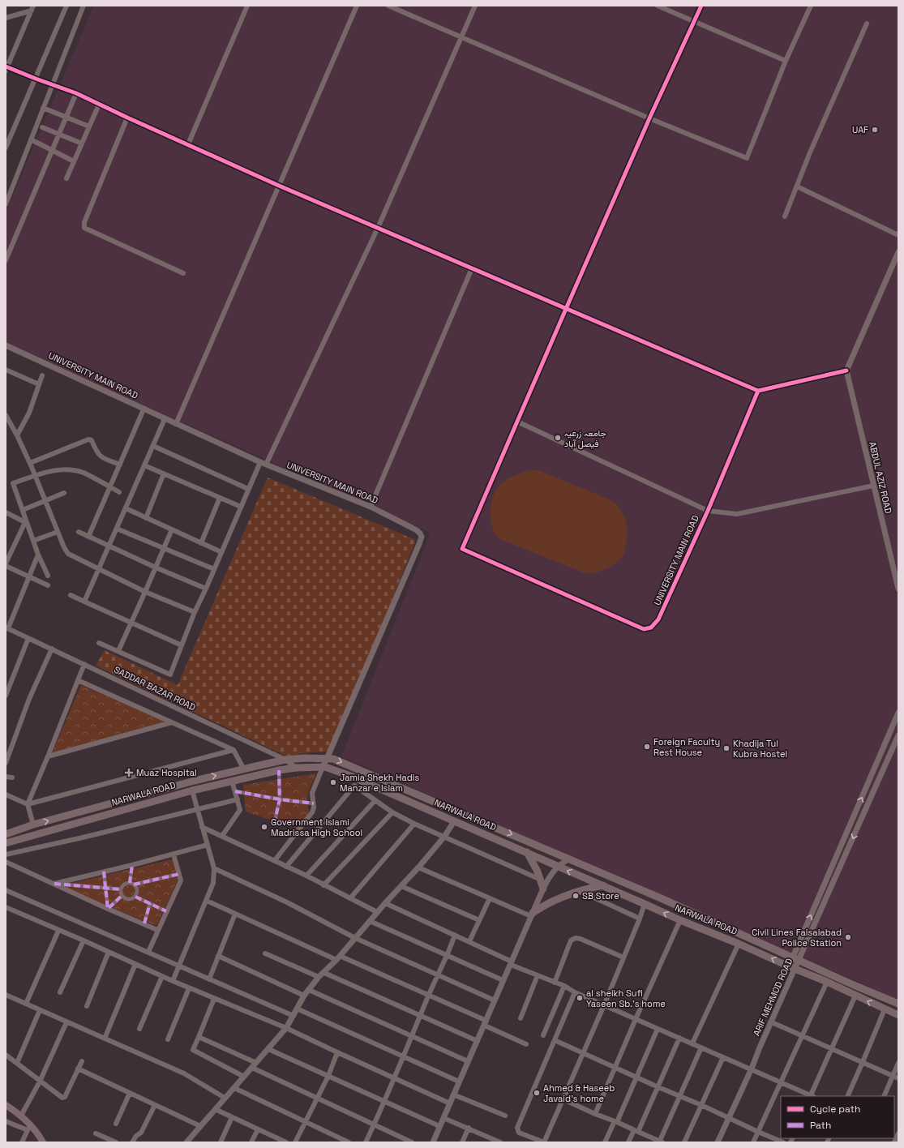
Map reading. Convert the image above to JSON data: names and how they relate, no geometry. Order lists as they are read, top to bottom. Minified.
{"streets":{"main road":["NARWALA ROAD"],"street":["UNIVERSITY MAIN ROAD","ABDUL AZIZ ROAD","SADDAR BAZAR ROAD","ARIF MEHMOD ROAD"]},"crossings":[["UNIVERSITY MAIN ROAD","NARWALA ROAD"],["SADDAR BAZAR ROAD","NARWALA ROAD"],["NARWALA ROAD","ARIF MEHMOD ROAD"]],"places":{"other":["UAF","جامعہ زرعیہ فیصل آباد","Foreign Faculty Rest House","Khadija Tul Kubra Hostel","Jamia Shekh Hadis Manzar e Islam","Government Islami Madrissa High School","SB Store","Civil Lines Faisalabad Police Station","al sheikh Sufi Yaseen Sb.'s home","Ahmed & Haseeb Javaid's home"],"health":["Muaz Hospital"]},"legend":["Cycle path","Path"]}
